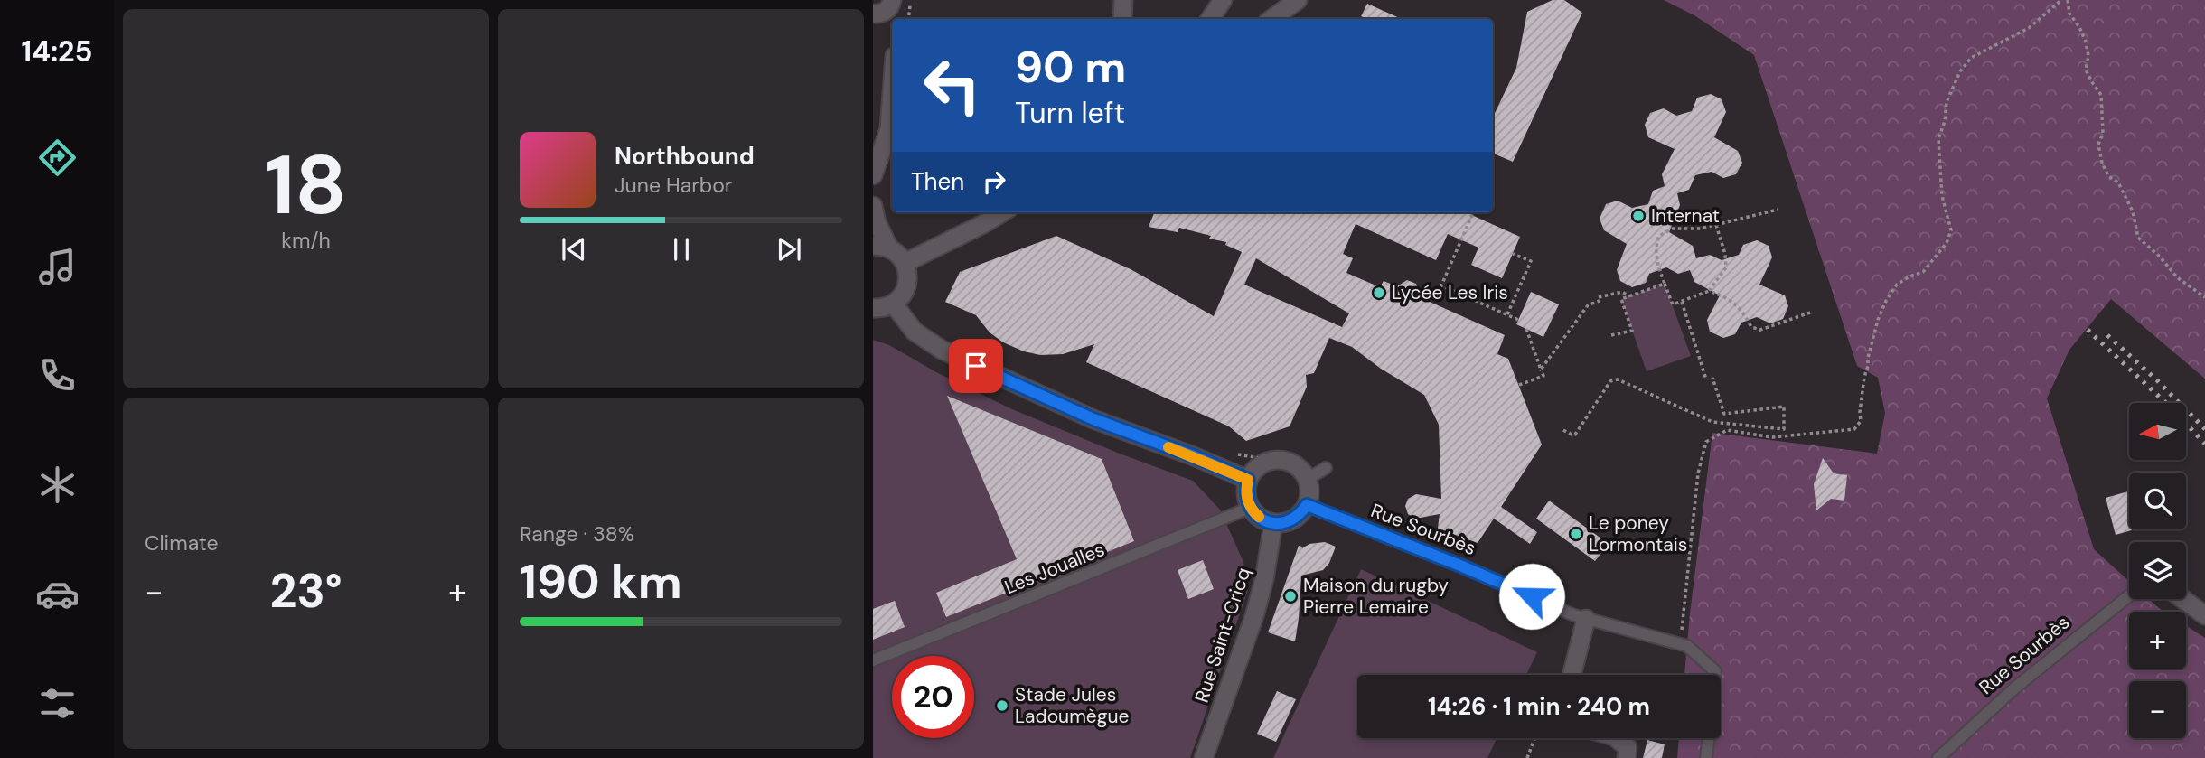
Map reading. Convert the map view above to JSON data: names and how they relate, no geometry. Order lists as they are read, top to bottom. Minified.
{"streets":{"street":["Rue Saint-Cricq"],"lane":["Rue Sourbès","Les Joualles"]},"crossings":[["Rue Sourbès","Les Joualles"],["Rue Sourbès","Rue Saint-Cricq"],["Les Joualles","Rue Saint-Cricq"]],"places":["Internat","Lycée Les Iris","Le poney Lormontais","Maison du rugby Pierre Lemaire","Stade Jules Ladoumègue"],"north":"left","page":{"tabs":"14:25","tile":[["18","km/h"],"Climate",["Range · 38%","190 km"]],"turn":["90 m","Turn left"],"song":["Northbound","June Harbor"],"then":"Then","map_buttons":["+","−"],"heat":["−","23°","+"],"limit":"20","trip":"14:26 · 1 min · 240 m"}}
